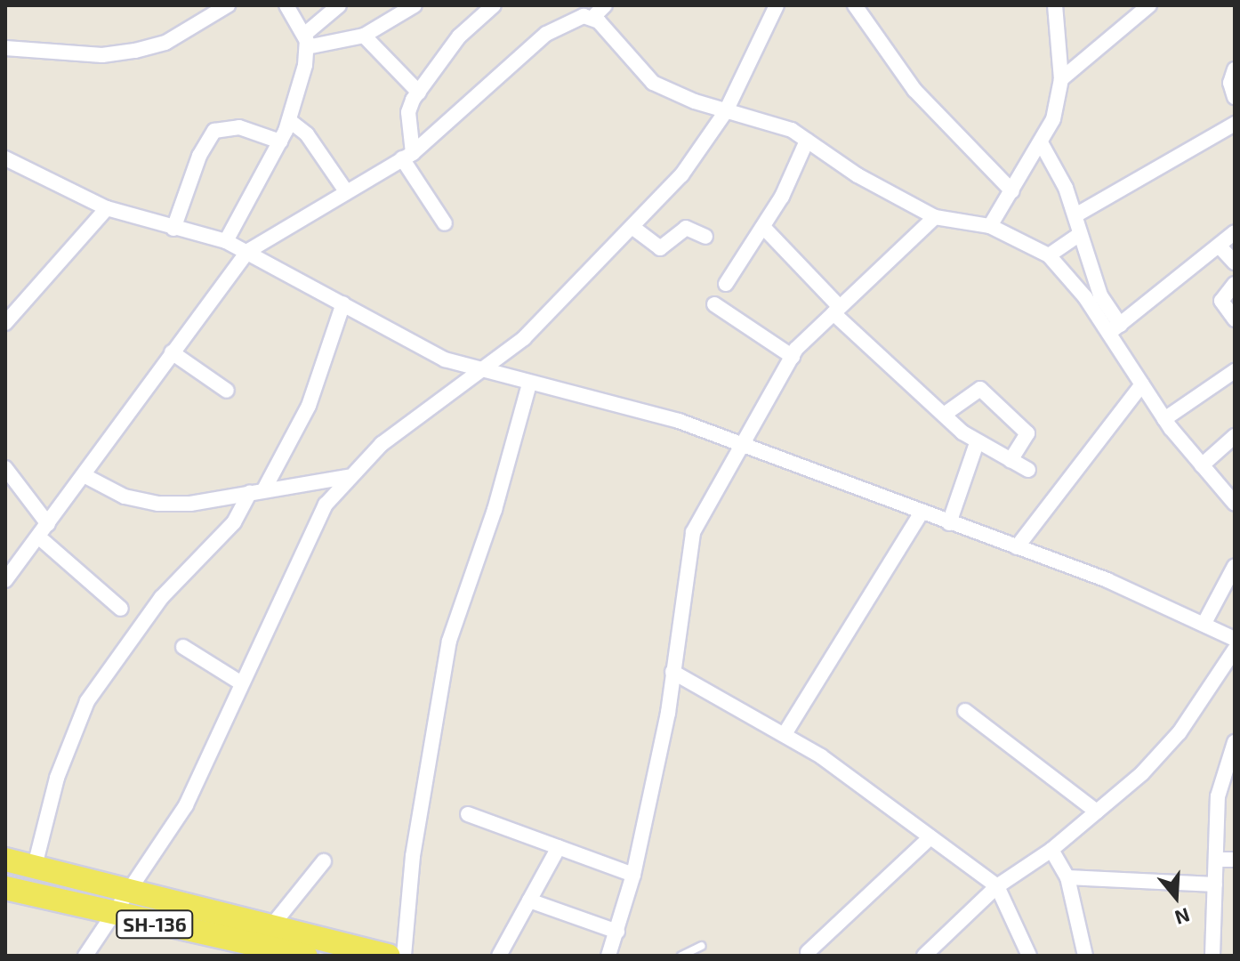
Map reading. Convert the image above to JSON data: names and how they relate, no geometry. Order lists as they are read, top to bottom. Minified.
{"streets":{"main road":["SH-136"]},"north":"bottom"}
